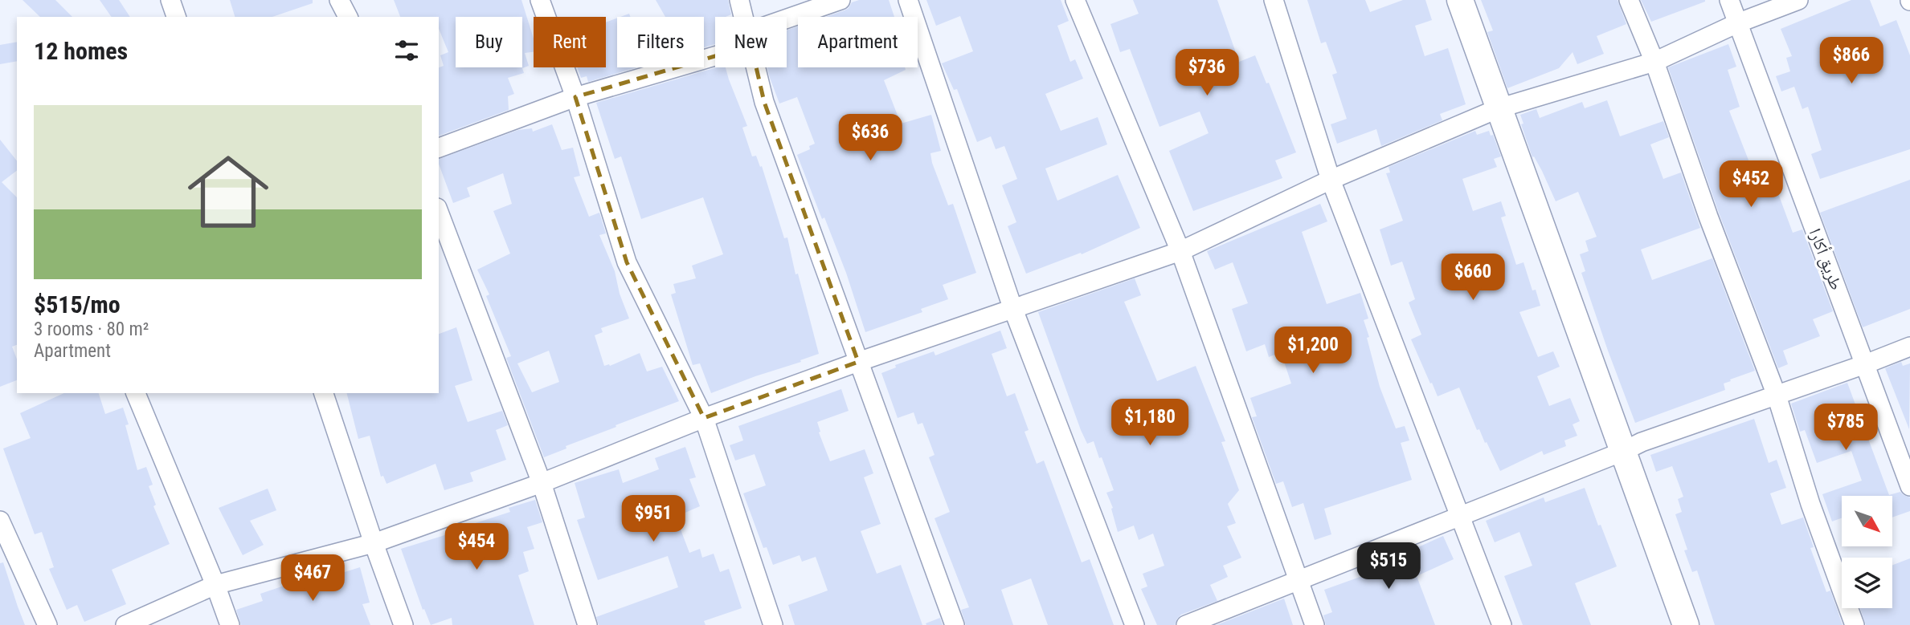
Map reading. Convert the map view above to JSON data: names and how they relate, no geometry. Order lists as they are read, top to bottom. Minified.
{"streets":{"street":["طريق أكارا"]},"north":"bottom right","page":{"chip":["Buy","Rent","Filters","New","Apartment"],"heading":"12 homes","price":["$866","$736","$636","$452","$660","$1,200","$1,180","$785","$951","$454","$515","$467"],"list":[{"name":"$515/mo","note":"3 rooms · 80 m² · Apartment"}]}}
